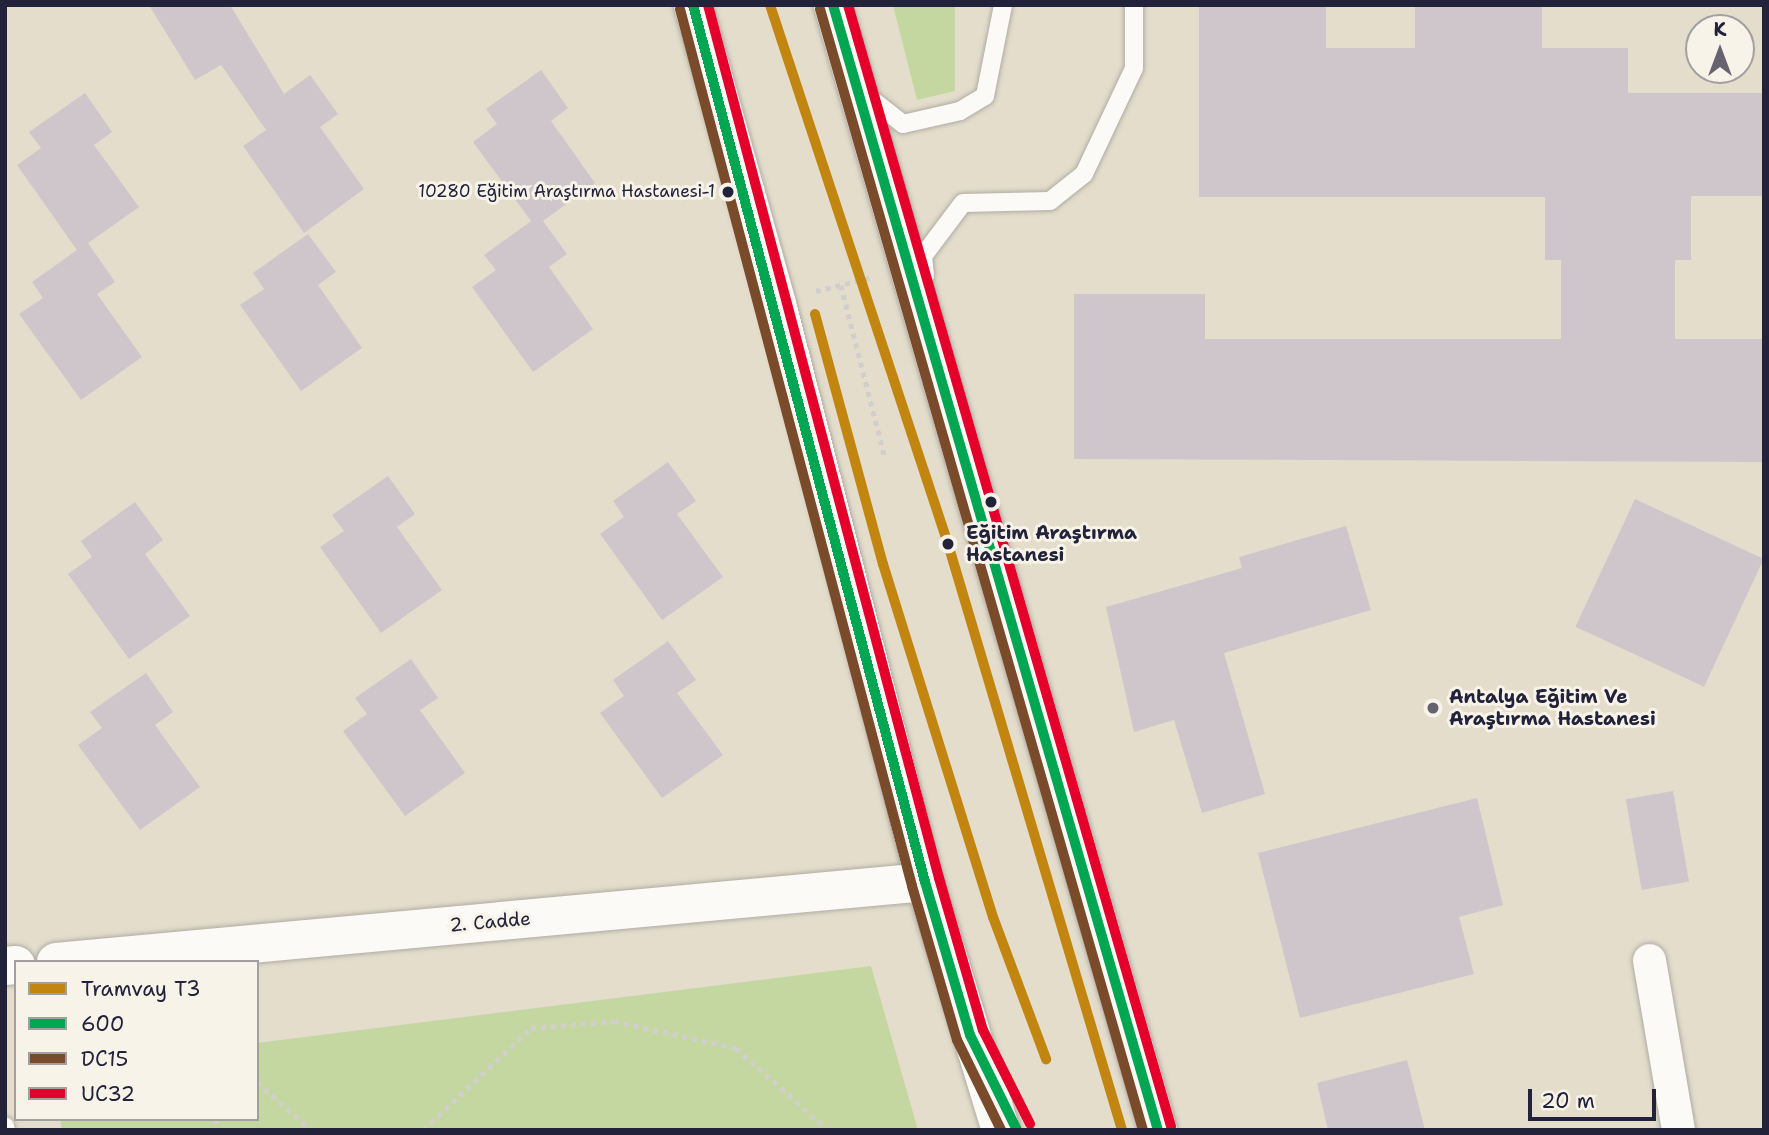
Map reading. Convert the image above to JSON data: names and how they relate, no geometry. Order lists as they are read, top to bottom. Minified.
{"streets":{"main road":["2. Cadde"]},"places":["10280 Eğitim Araştırma Hastanesi-1","Eğitim Araştırma Hastanesi","Antalya Eğitim Ve Araştırma Hastanesi"],"lines":["tram line T3","transit line 600","transit line UC32","transit line DC15"],"legend":["Tramvay T3","600","DC15","UC32"],"scale_bar":"20 m","north":"top"}
